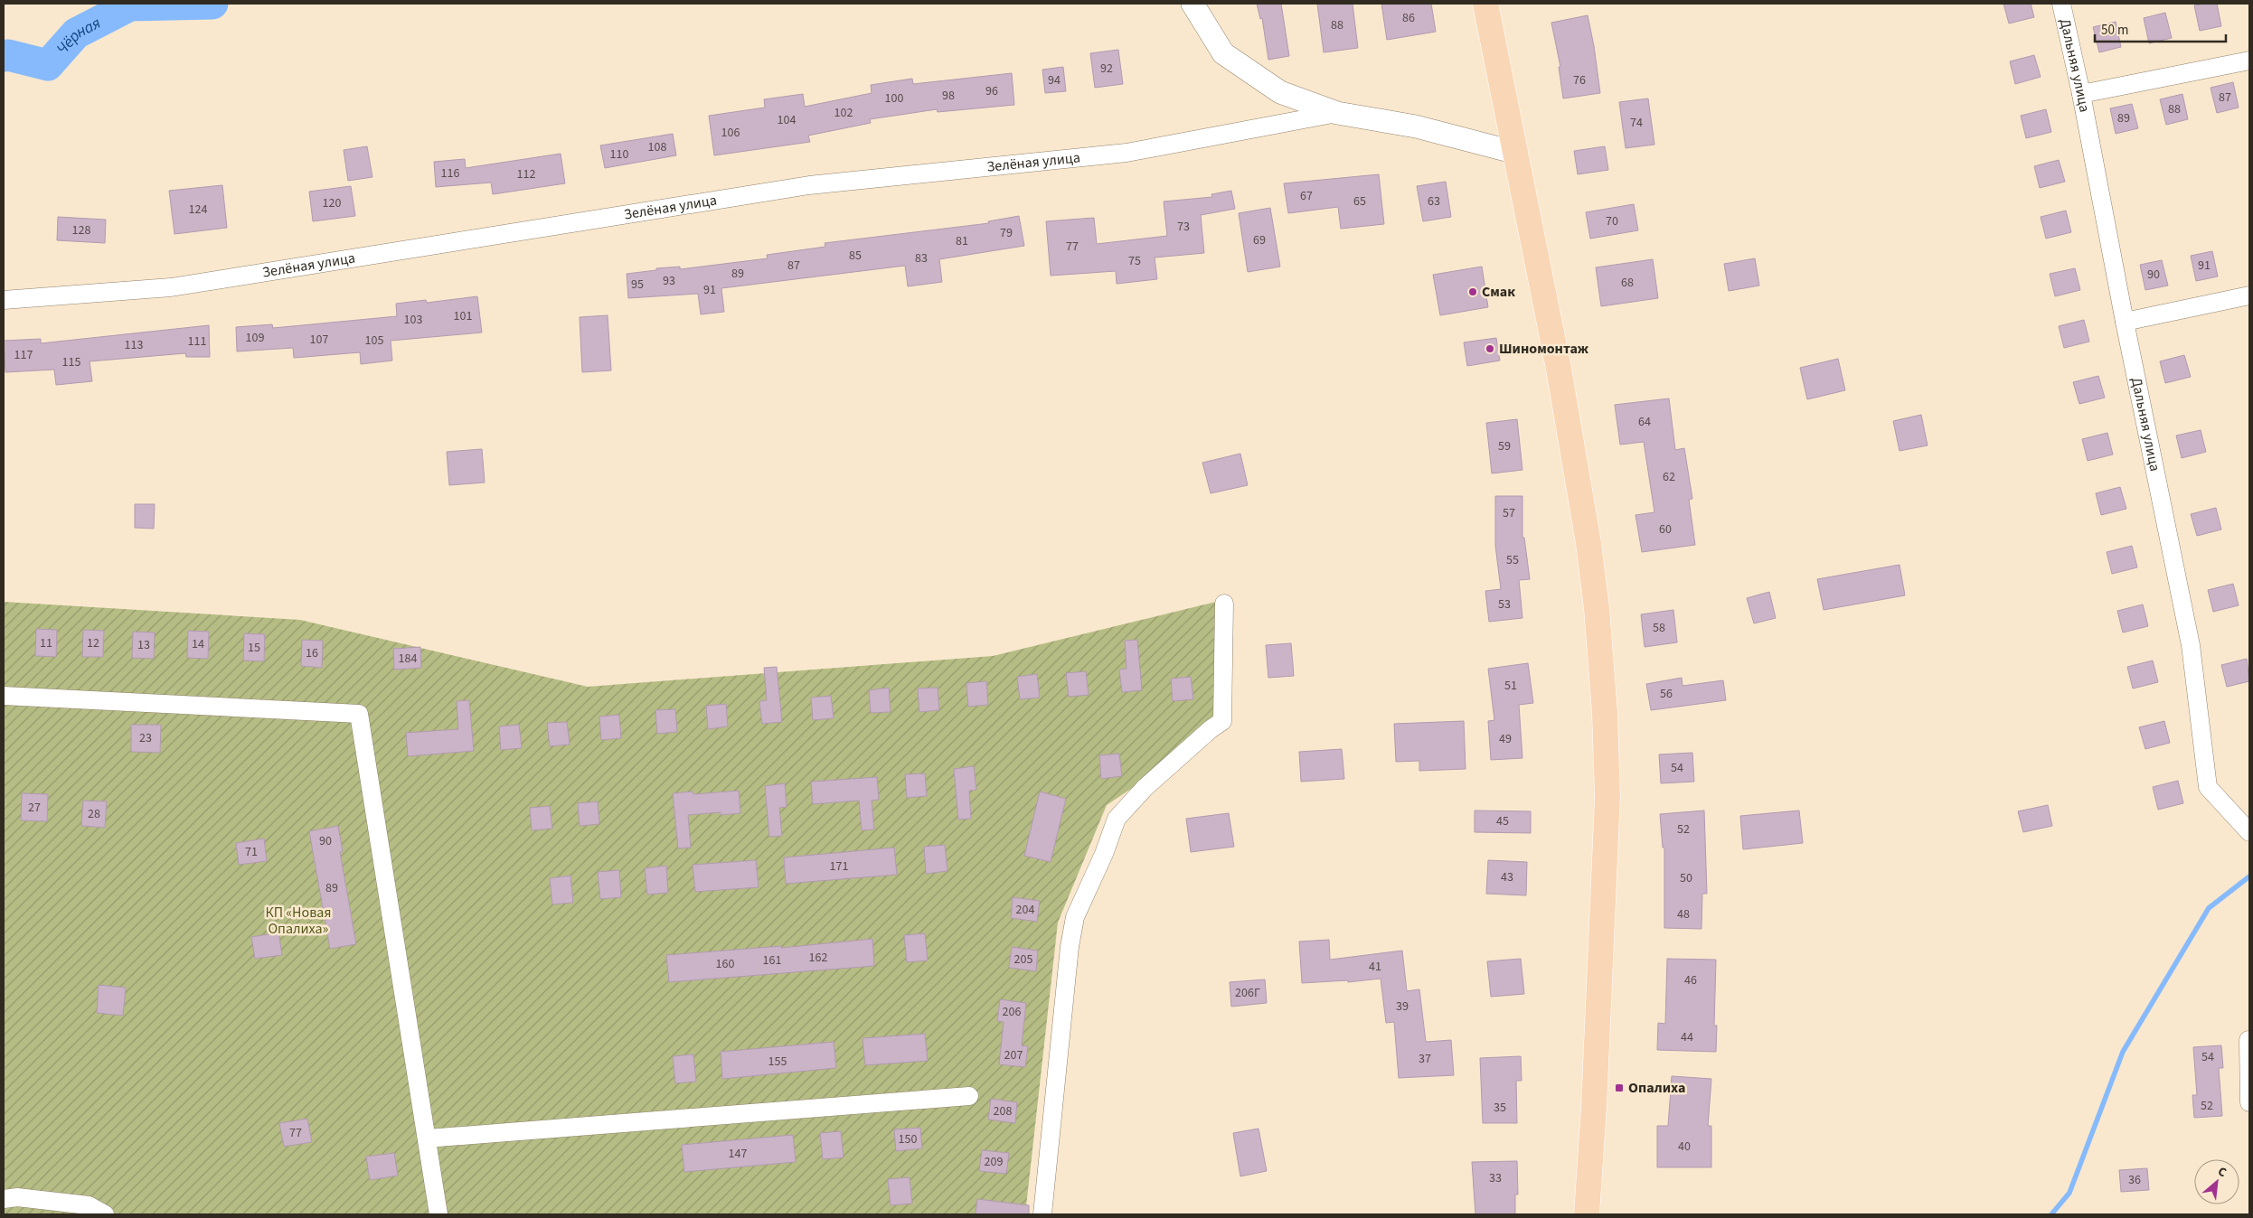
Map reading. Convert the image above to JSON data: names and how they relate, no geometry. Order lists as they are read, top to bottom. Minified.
{"streets":{"street":["Дальняя улица","Зелёная улица"]},"water":["Чёрная"],"parks":["КП «Новая Опалиха»"],"places":{"other":["Смак","Шиномонтаж"],"transit":["Опалиха"]},"house_numbers":["86","88","92","94","76","96","98","87","100","88","102","89","104","74","106","108","110","116","112","67","65","63","120","124","70","73","128","79","69","81","77","85","83","75","87","91","89","90","93","68","95","91","101","103","109","107","105","111","113","117","115","64","59","62","57","60","55","53","58","11","12","14","13","15","16","184","51","56","23","49","54","27","28","45","52","90","71","171","43","50","89","204","48","162","205","161","160","41","46","206Г","39","206","44","207","54","37","155","52","35","208","77","150","40","147","209","33","36"],"scale_bar":"50 m","north":"top right"}
